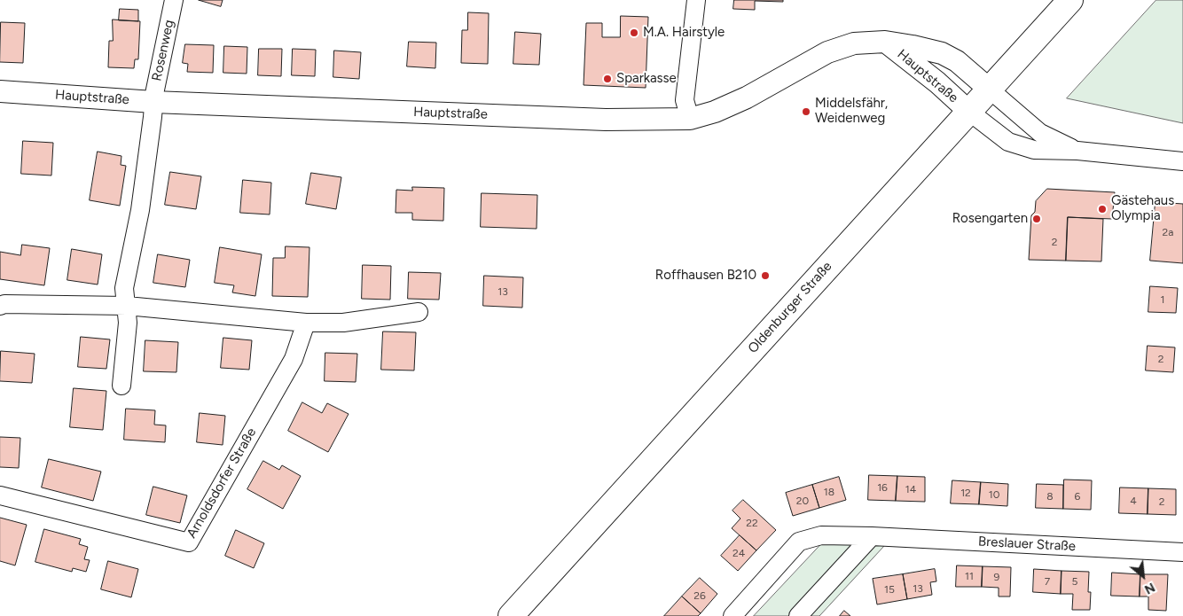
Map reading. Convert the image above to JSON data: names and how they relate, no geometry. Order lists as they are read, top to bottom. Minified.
{"streets":{"main road":["Oldenburger Straße"],"street":["Rosenweg","Hauptstraße","Arnoldsdorfer Straße","Breslauer Straße"]},"crossings":[["Rosenweg","Hauptstraße"],["Hauptstraße","Oldenburger Straße"]],"places":["M.A. Hairstyle","Sparkasse","Middelsfähr, Weidenweg","Gästehaus Olympia","Rosengarten","Roffhausen B210"],"house_numbers":["2a","2","13","1","2","16","14","18","12","10","8","6","20","4","2","22","24","11","9","7","5","13","15","26"],"north":"bottom right"}
